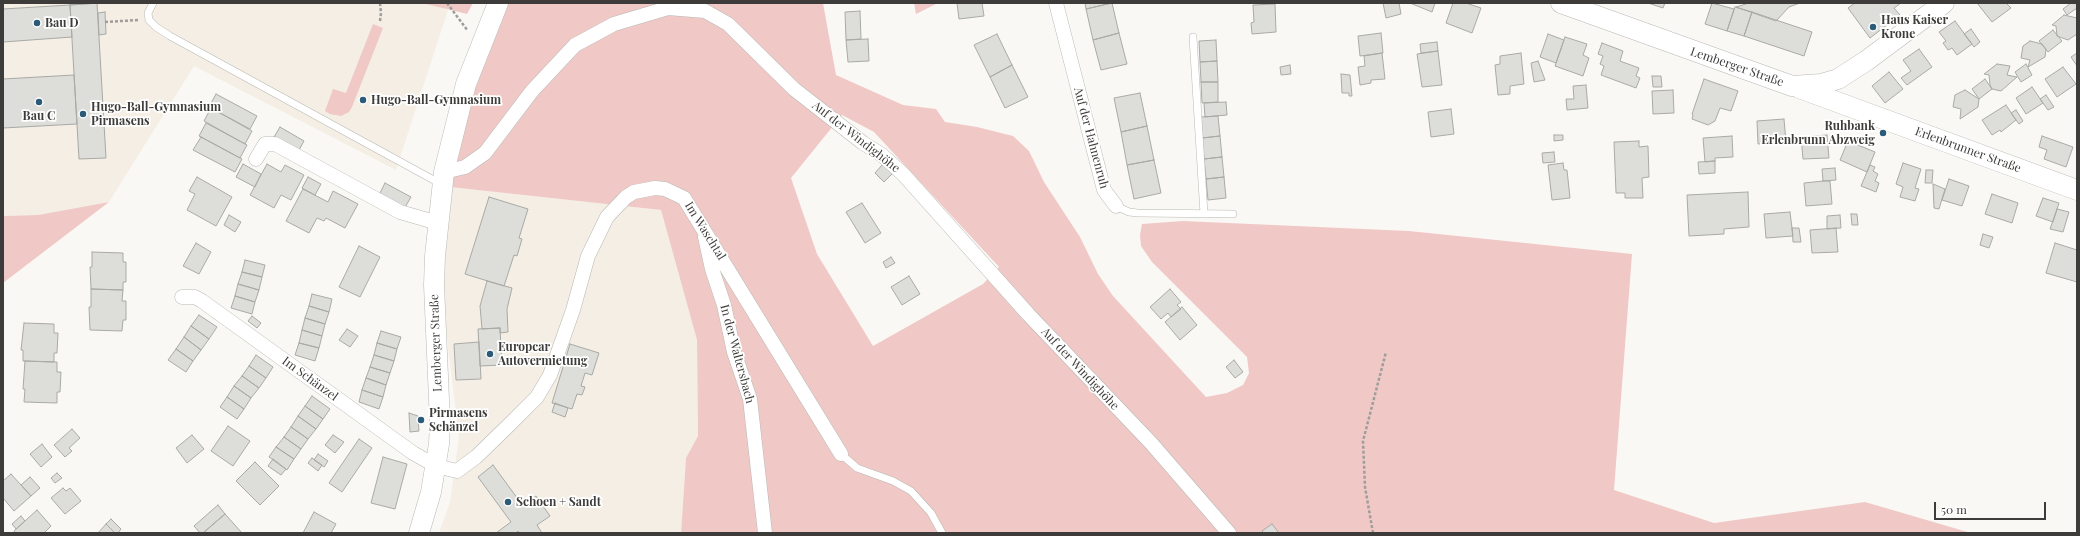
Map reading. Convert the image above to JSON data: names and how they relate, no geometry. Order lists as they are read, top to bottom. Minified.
{"streets":{"main road":["Lemberger Straße","Erlenbrunner Straße"],"street":["Auf der Windighöhe","Auf der Hahnenruh","Im Waschtal","In der Waltersbach","Im Schänzel"]},"crossings":[["Lemberger Straße","Auf der Windighöhe"],["Lemberger Straße","Erlenbrunner Straße"],["Lemberger Straße","Im Waschtal"],["Lemberger Straße","Im Schänzel"],["Im Waschtal","In der Waltersbach"],["Im Waschtal","Im Schänzel"]],"places":["Bau D","Haus Kaiser Krone","Hugo-Ball-Gymnasium","Bau C","Hugo-Ball-Gymnasium Pirmasens","Ruhbank Erlenbrunn Abzweig","Europcar Autovermietung","Pirmasens Schänzel","Schoen + Sandt"],"scale_bar":"50 m"}
